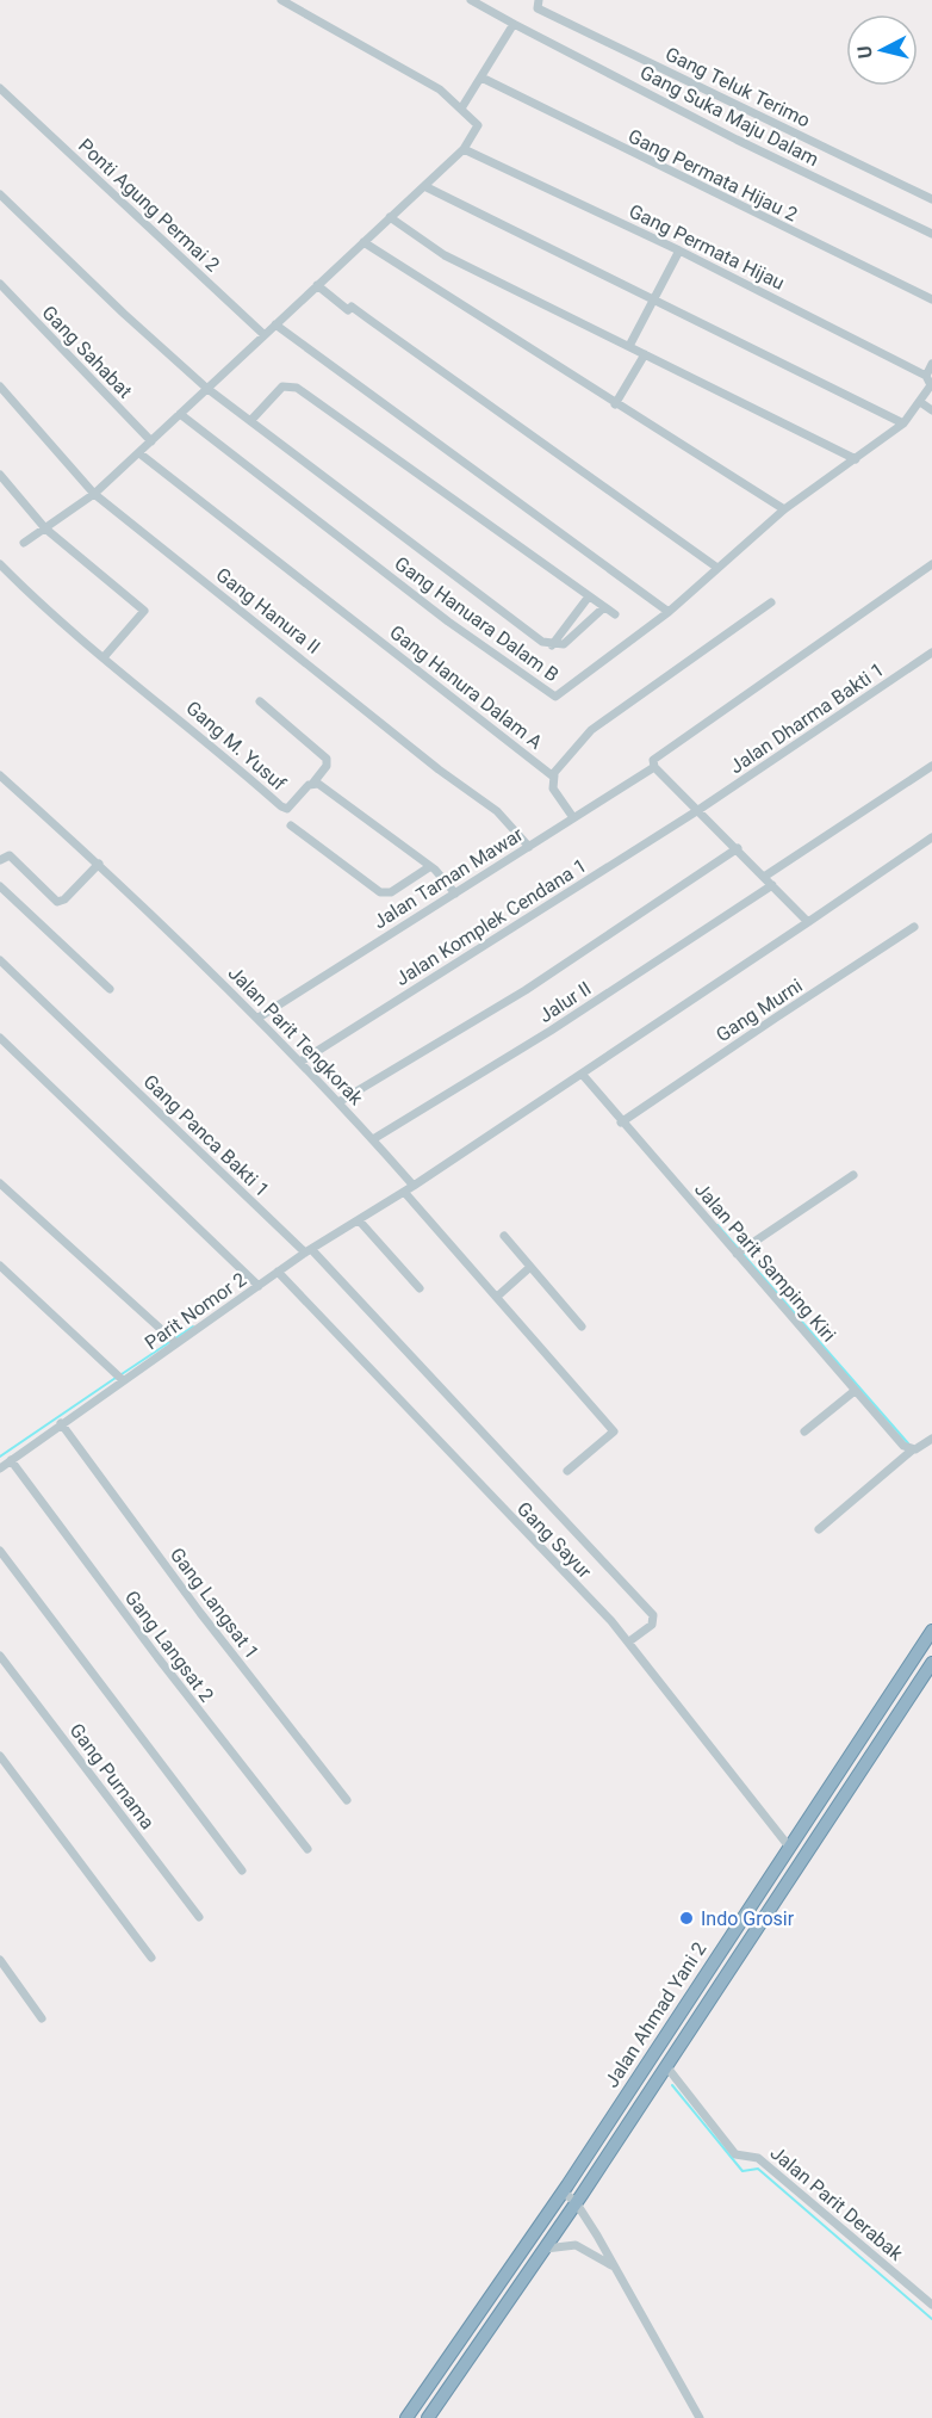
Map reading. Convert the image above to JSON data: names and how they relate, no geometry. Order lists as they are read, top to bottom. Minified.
{"streets":{"highway":["Jalan Ahmad Yani 2"],"street":["Gang Teluk Terimo","Gang Suka Maju Dalam","Gang Permata Hijau 2","Ponti Agung Permai 2","Gang Permata Hijau","Gang Sahabat","Gang Hanura II","Gang Hanuara Dalam B","Gang Hanura Dalam A","Jalan Dharma Bakti 1","Gang M. Yusuf","Jalan Taman Mawar","Jalan Komplek Cendana 1","Jalur II","Gang Murni","Jalan Parit Tengkorak","Gang Panca Bakti 1","Jalan Parit Samping Kiri","Parit Nomor 2","Gang Sayur","Gang Langsat 1","Gang Langsat 2","Gang Purnama","Jalan Parit Derabak"]},"crossings":[["Gang Permata Hijau","Gang Hanuara Dalam B"],["Gang Hanura II","Jalan Taman Mawar"],["Jalan Dharma Bakti 1","Jalan Komplek Cendana 1"],["Gang M. Yusuf","Jalan Taman Mawar"],["Jalan Taman Mawar","Jalan Parit Tengkorak"],["Jalan Komplek Cendana 1","Jalan Parit Tengkorak"],["Jalur II","Jalan Parit Tengkorak"],["Gang Murni","Jalan Parit Samping Kiri"],["Jalan Parit Tengkorak","Parit Nomor 2"],["Gang Panca Bakti 1","Parit Nomor 2"],["Gang Panca Bakti 1","Gang Sayur"],["Parit Nomor 2","Gang Sayur"],["Parit Nomor 2","Gang Langsat 1"],["Parit Nomor 2","Gang Langsat 2"],["Gang Sayur","Jalan Ahmad Yani 2"],["Jalan Ahmad Yani 2","Jalan Parit Derabak"]],"places":["Indo Grosir"],"north":"left"}
